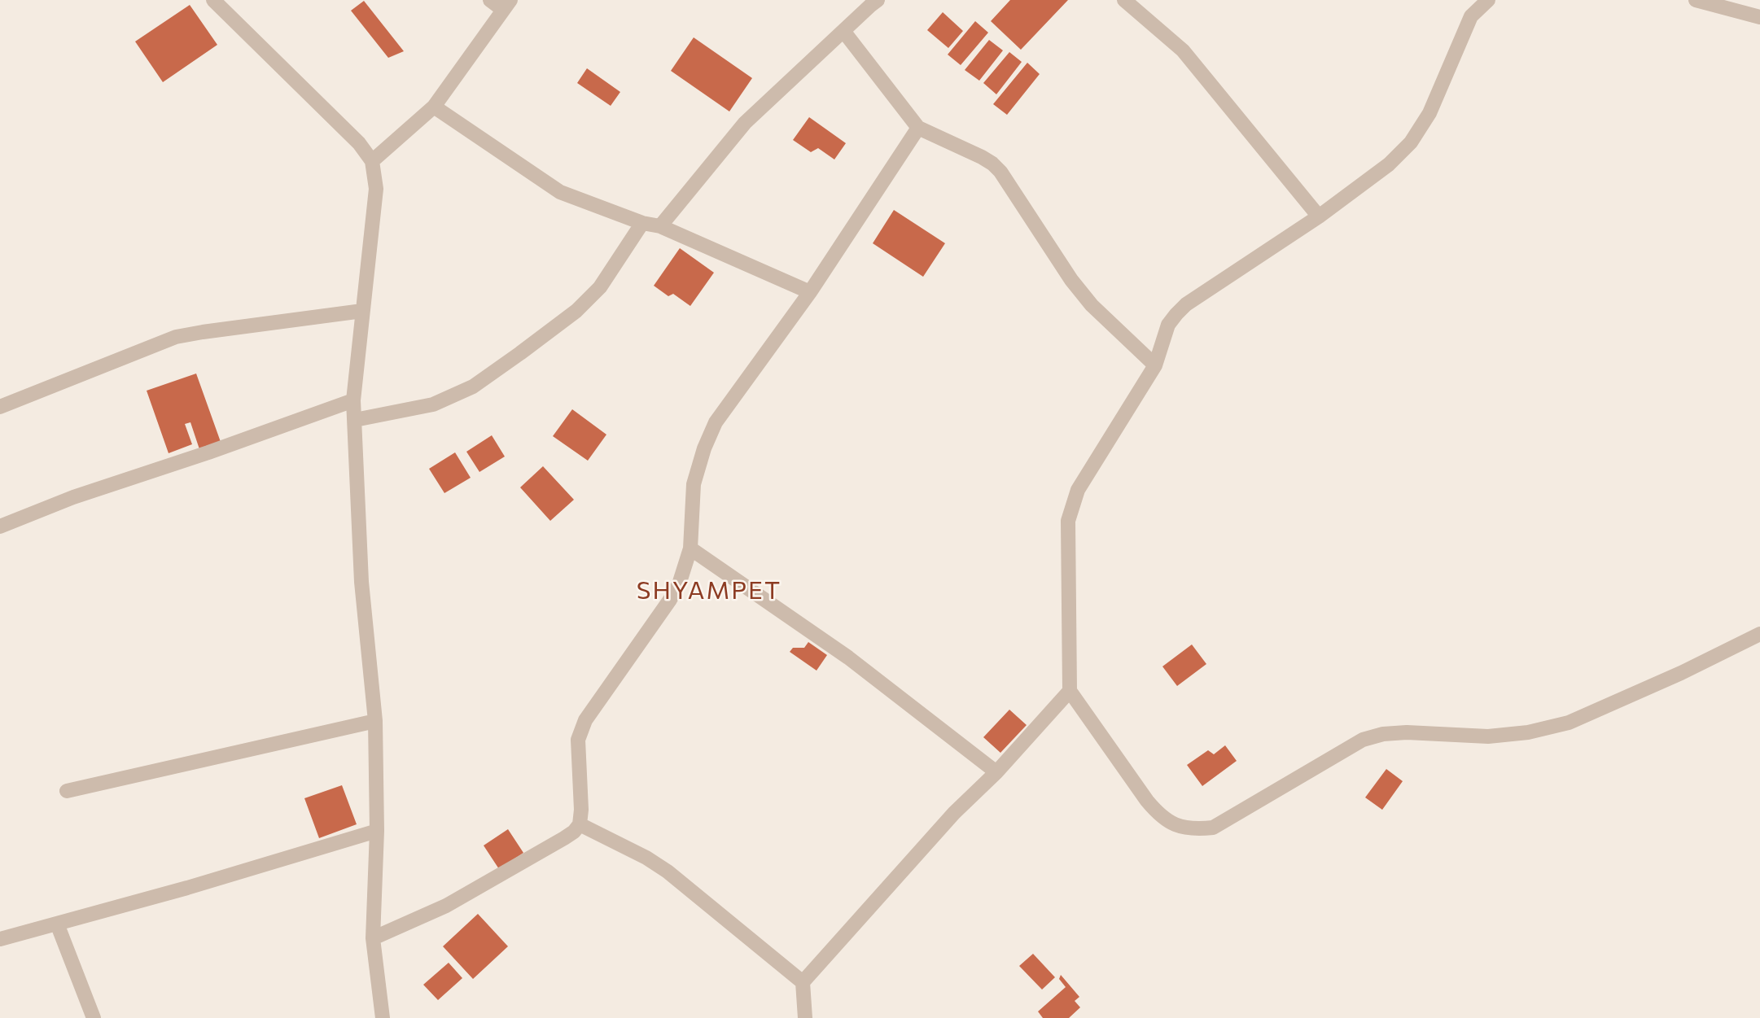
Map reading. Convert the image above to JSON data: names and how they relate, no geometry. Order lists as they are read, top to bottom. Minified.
{"districts":["SHYAMPET"]}
